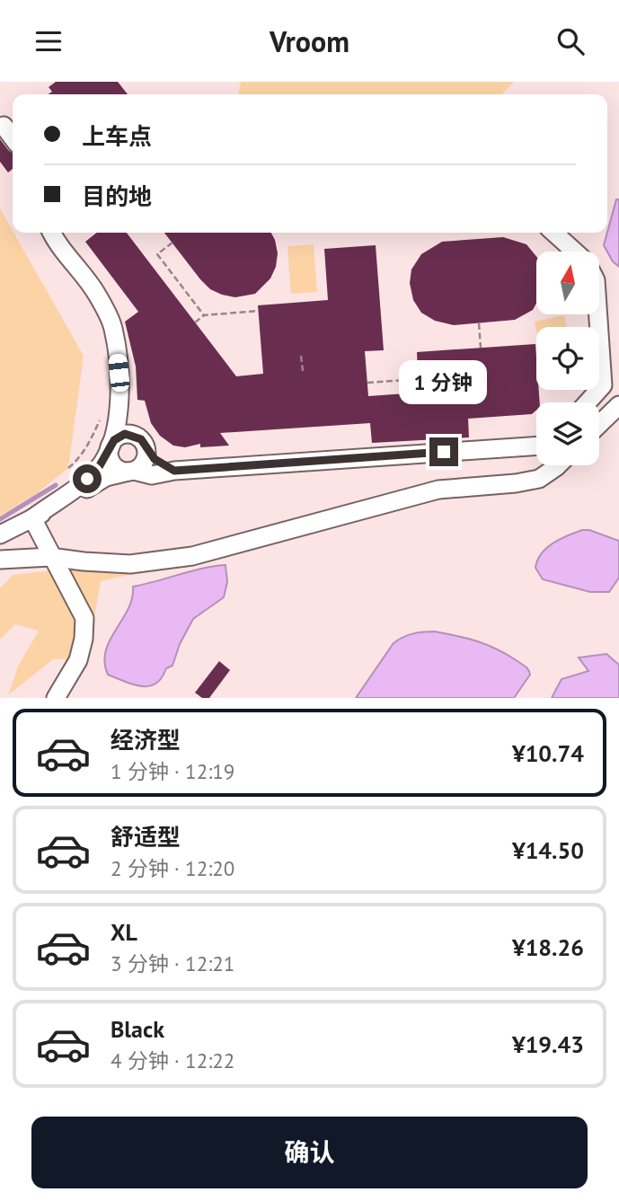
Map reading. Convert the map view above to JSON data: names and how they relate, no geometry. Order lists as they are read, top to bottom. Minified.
{"north":"top","page":{"header":"Vroom","banner":["上车点","目的地"],"bubble":"1 分钟","list":[{"name":"经济型","note":"1 分钟 · 12:19","value":"¥10.74"},{"name":"舒适型","note":"2 分钟 · 12:20","value":"¥14.50"},{"name":"XL","note":"3 分钟 · 12:21","value":"¥18.26"},{"name":"Black","note":"4 分钟 · 12:22","value":"¥19.43"}],"buttons":"确认"}}
